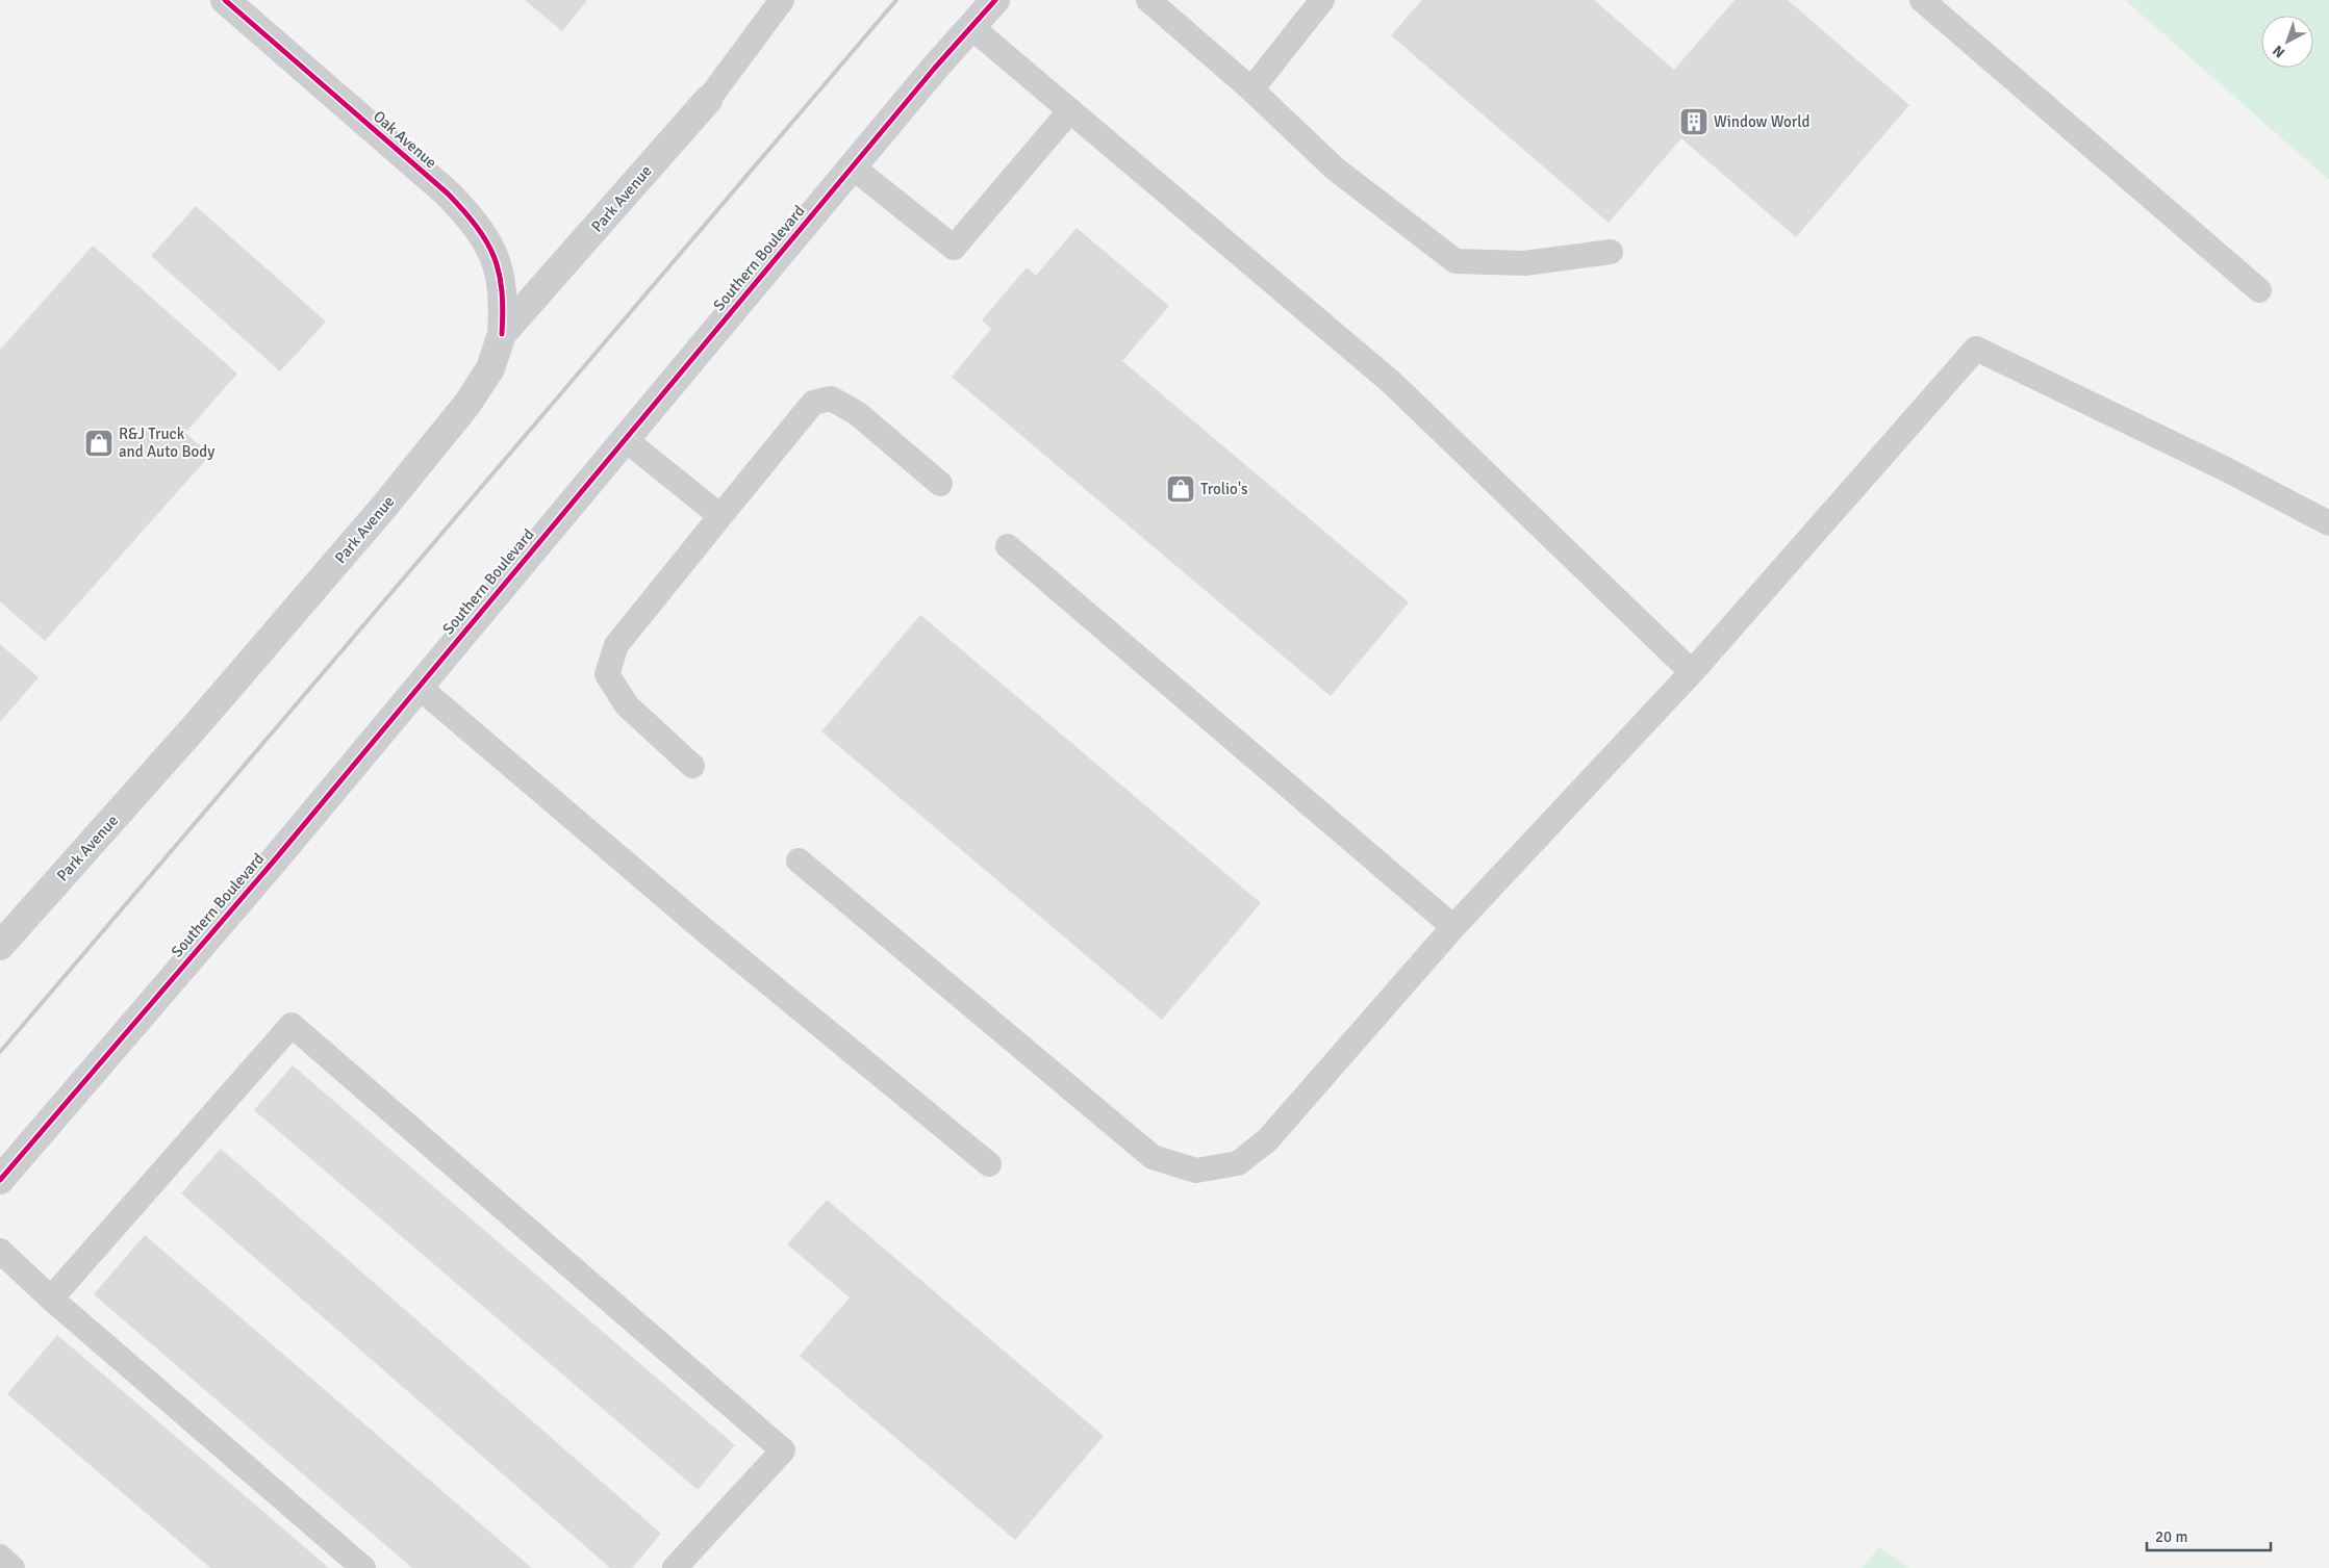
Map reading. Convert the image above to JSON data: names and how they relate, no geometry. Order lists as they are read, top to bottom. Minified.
{"streets":{"street":["Oak Avenue","Park Avenue","Southern Boulevard"]},"crossings":[["Oak Avenue","Park Avenue"]],"places":{"building":["Window World"],"shop":["R&J Truck and Auto Body","Trolio's"]},"scale_bar":"20 m","north":"bottom left"}
